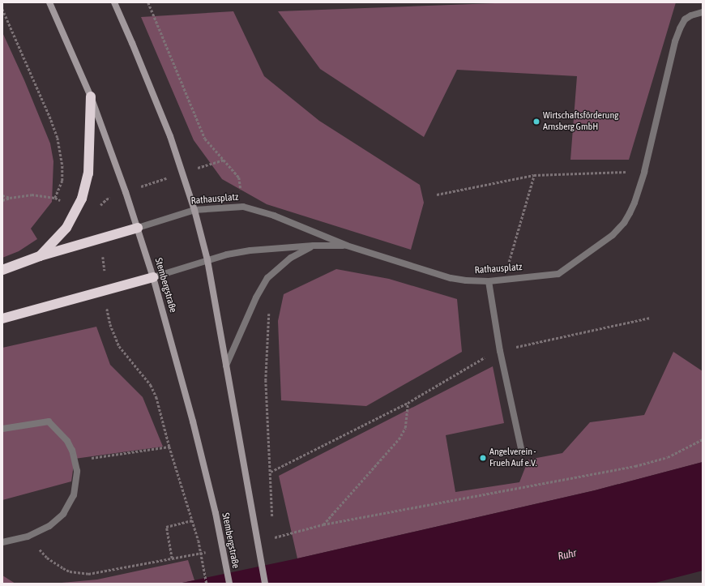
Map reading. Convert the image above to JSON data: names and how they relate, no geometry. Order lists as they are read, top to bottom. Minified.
{"streets":{"main road":["Stembergstraße"],"street":["Rathausplatz"]},"crossings":[["Rathausplatz","Stembergstraße"]],"water":["Ruhr"],"places":["Wirtschaftsförderung Arnsberg GmbH","Angelverein - Frueh Auf e.V."]}
